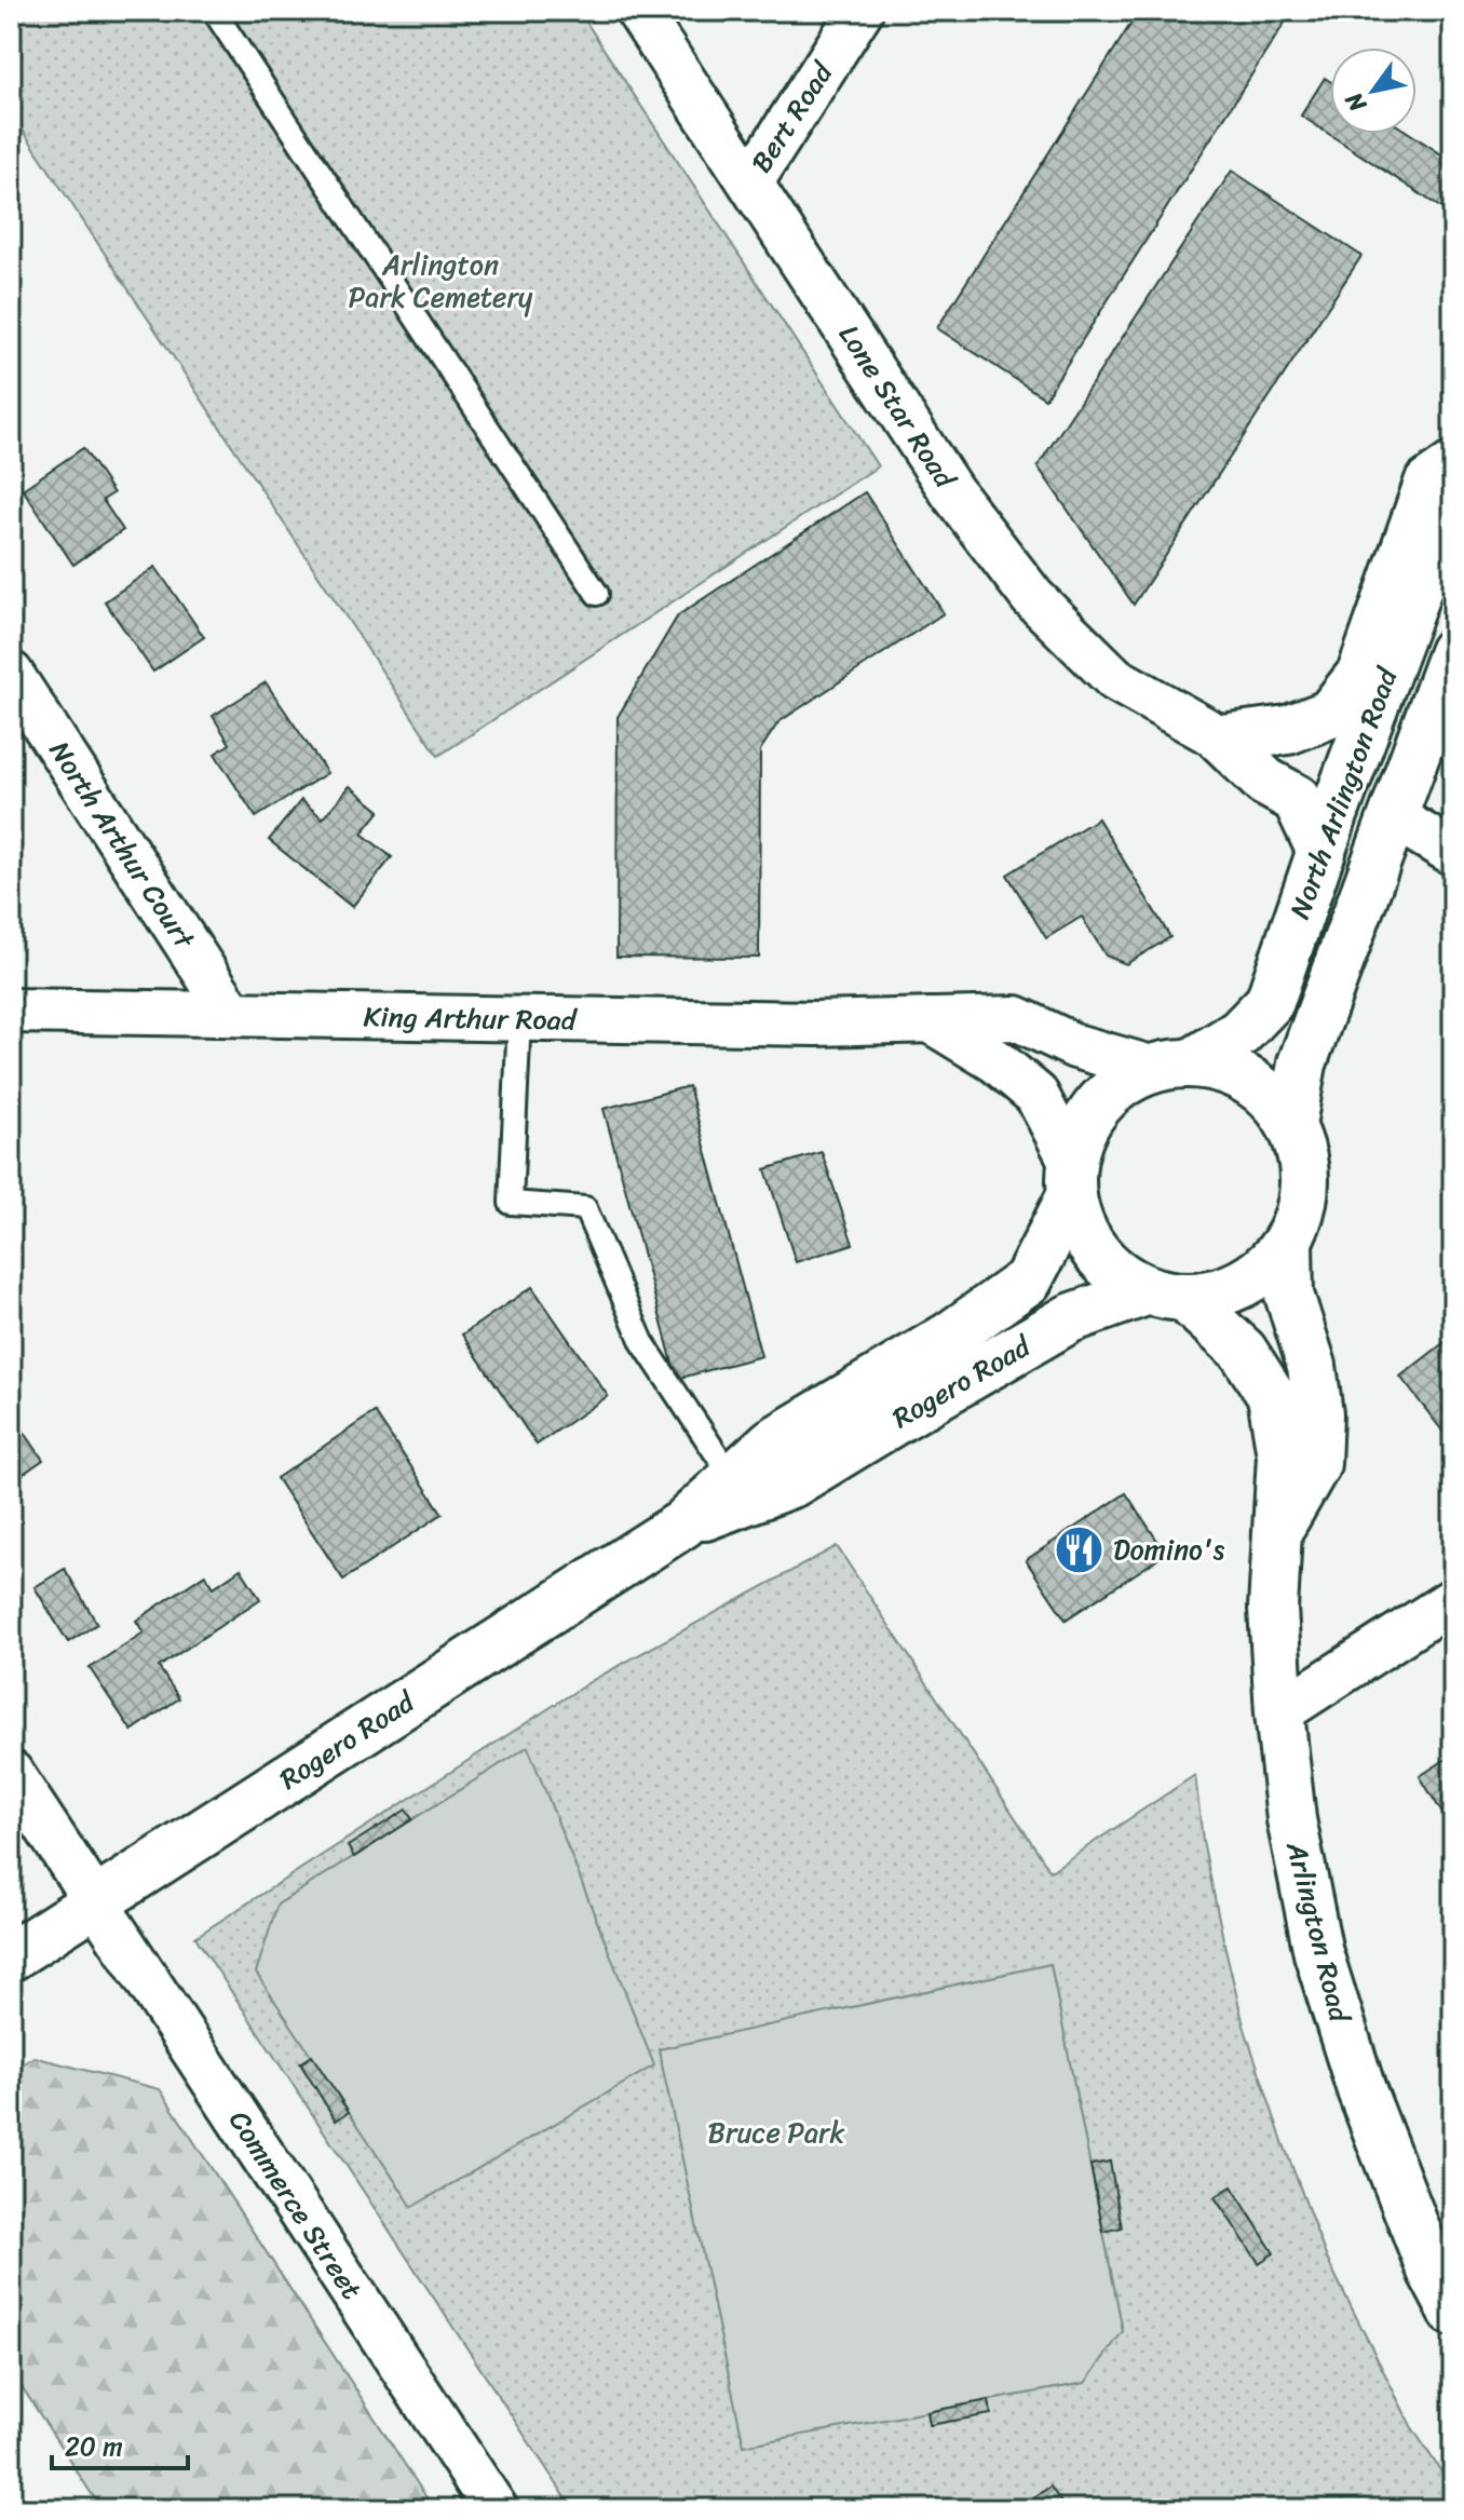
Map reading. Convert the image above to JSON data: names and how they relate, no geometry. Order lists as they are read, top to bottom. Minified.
{"streets":{"main road":["North Arlington Road","Rogero Road","Arlington Road"],"street":["Bert Road","Lone Star Road","North Arthur Court","King Arthur Road","Commerce Street"]},"crossings":[["Bert Road","Lone Star Road"],["North Arlington Road","King Arthur Road"],["North Arlington Road","Rogero Road"],["North Arlington Road","Arlington Road"],["North Arthur Court","King Arthur Road"],["King Arthur Road","Rogero Road"],["King Arthur Road","Arlington Road"],["Rogero Road","Arlington Road"],["Rogero Road","Commerce Street"]],"parks":["Arlington Park Cemetery","Bruce Park"],"places":{"restaurant":["Domino's"]},"scale_bar":"20 m","north":"bottom left"}
